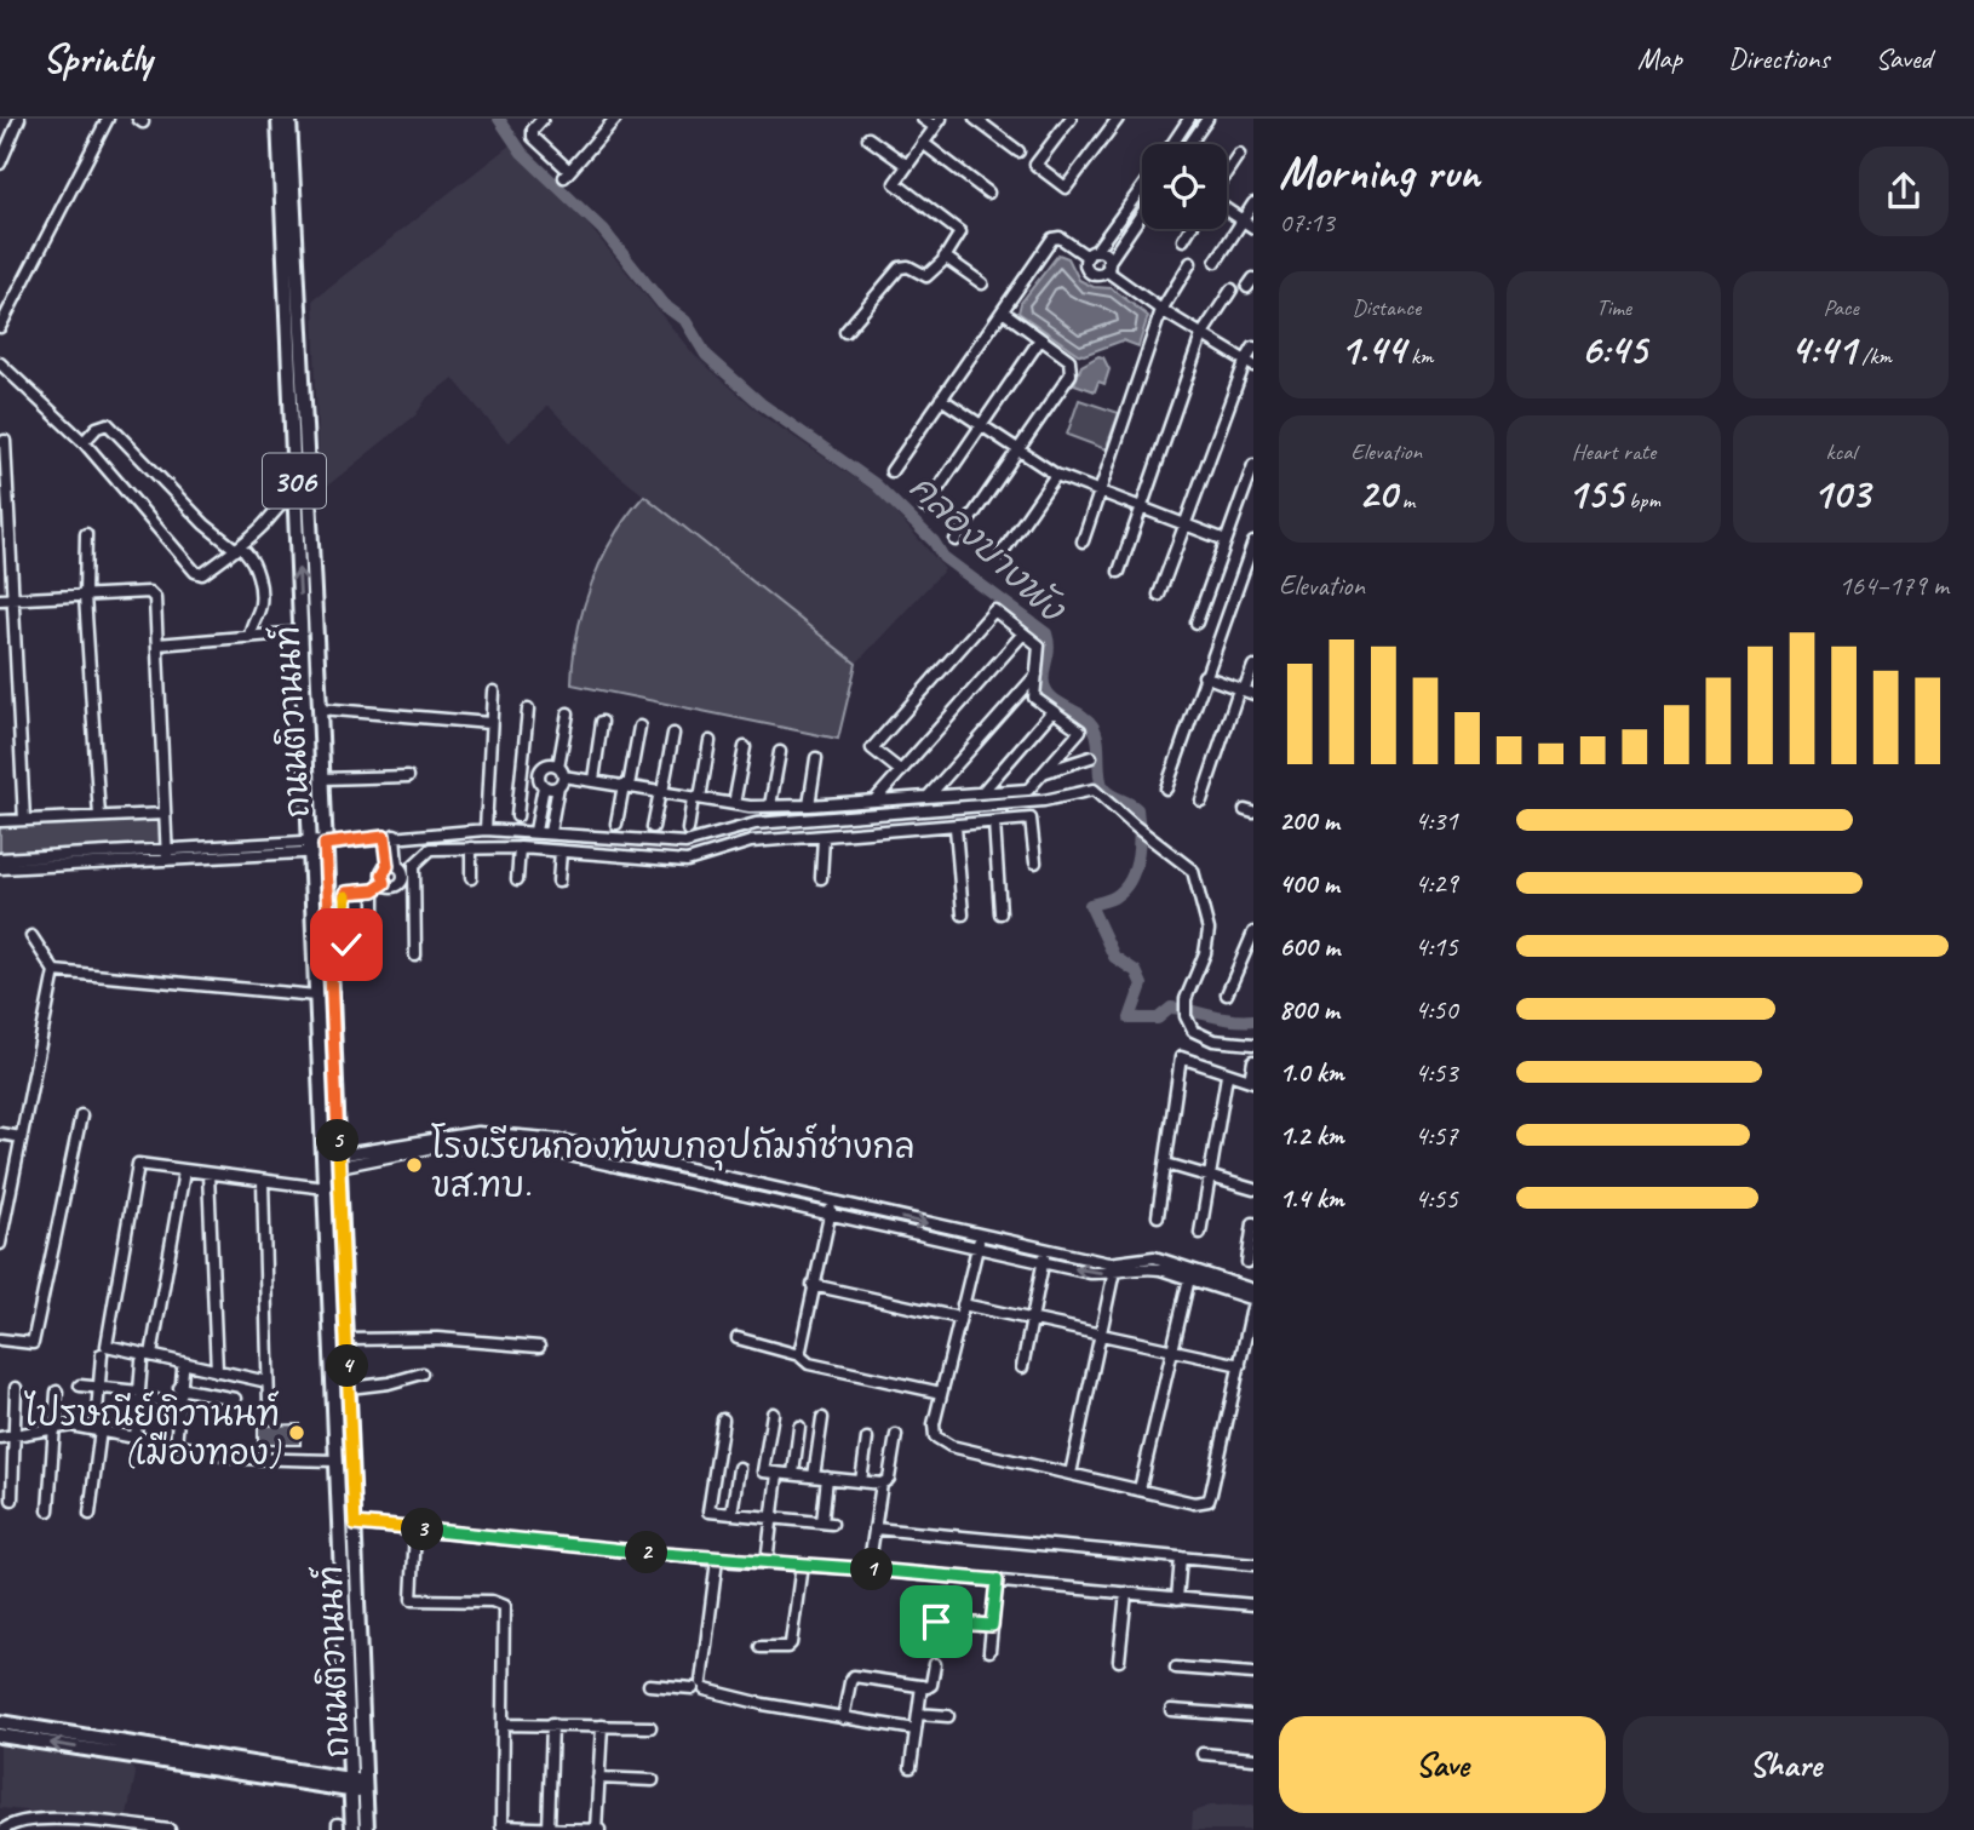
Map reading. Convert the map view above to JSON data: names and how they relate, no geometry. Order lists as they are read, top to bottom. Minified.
{"streets":{"main road":["306","ถนนติวานนท์"]},"water":["คลองบางพัง"],"places":["โรงเรียนกองทัพบกอุปถัมภ์ช่างกล ขส.ทบ.","ไปรษณีย์ติวานนท์ (เมืองทอง)"],"page":{"header":"Sprintly","nav":["Map","Directions","Saved"],"heading":["Morning run","07:13"],"stats":[["Distance","1.44 km"],["Time","6:45"],["Pace","4:41 /km"],["Elevation","20 m"],["Heart rate","155 bpm"],["kcal","103"]],"chart":["Elevation","164–179 m"],"list":[{"name":"200 m","note":"4:31"},{"name":"400 m","note":"4:29"},{"name":"600 m","note":"4:15"},{"name":"800 m","note":"4:50"},{"name":"1.0 km","note":"4:53"},{"name":"1.2 km","note":"4:57"},{"name":"1.4 km","note":"4:55"}],"pins":["5","4","3","2","1"],"buttons":["Save","Share"]}}
